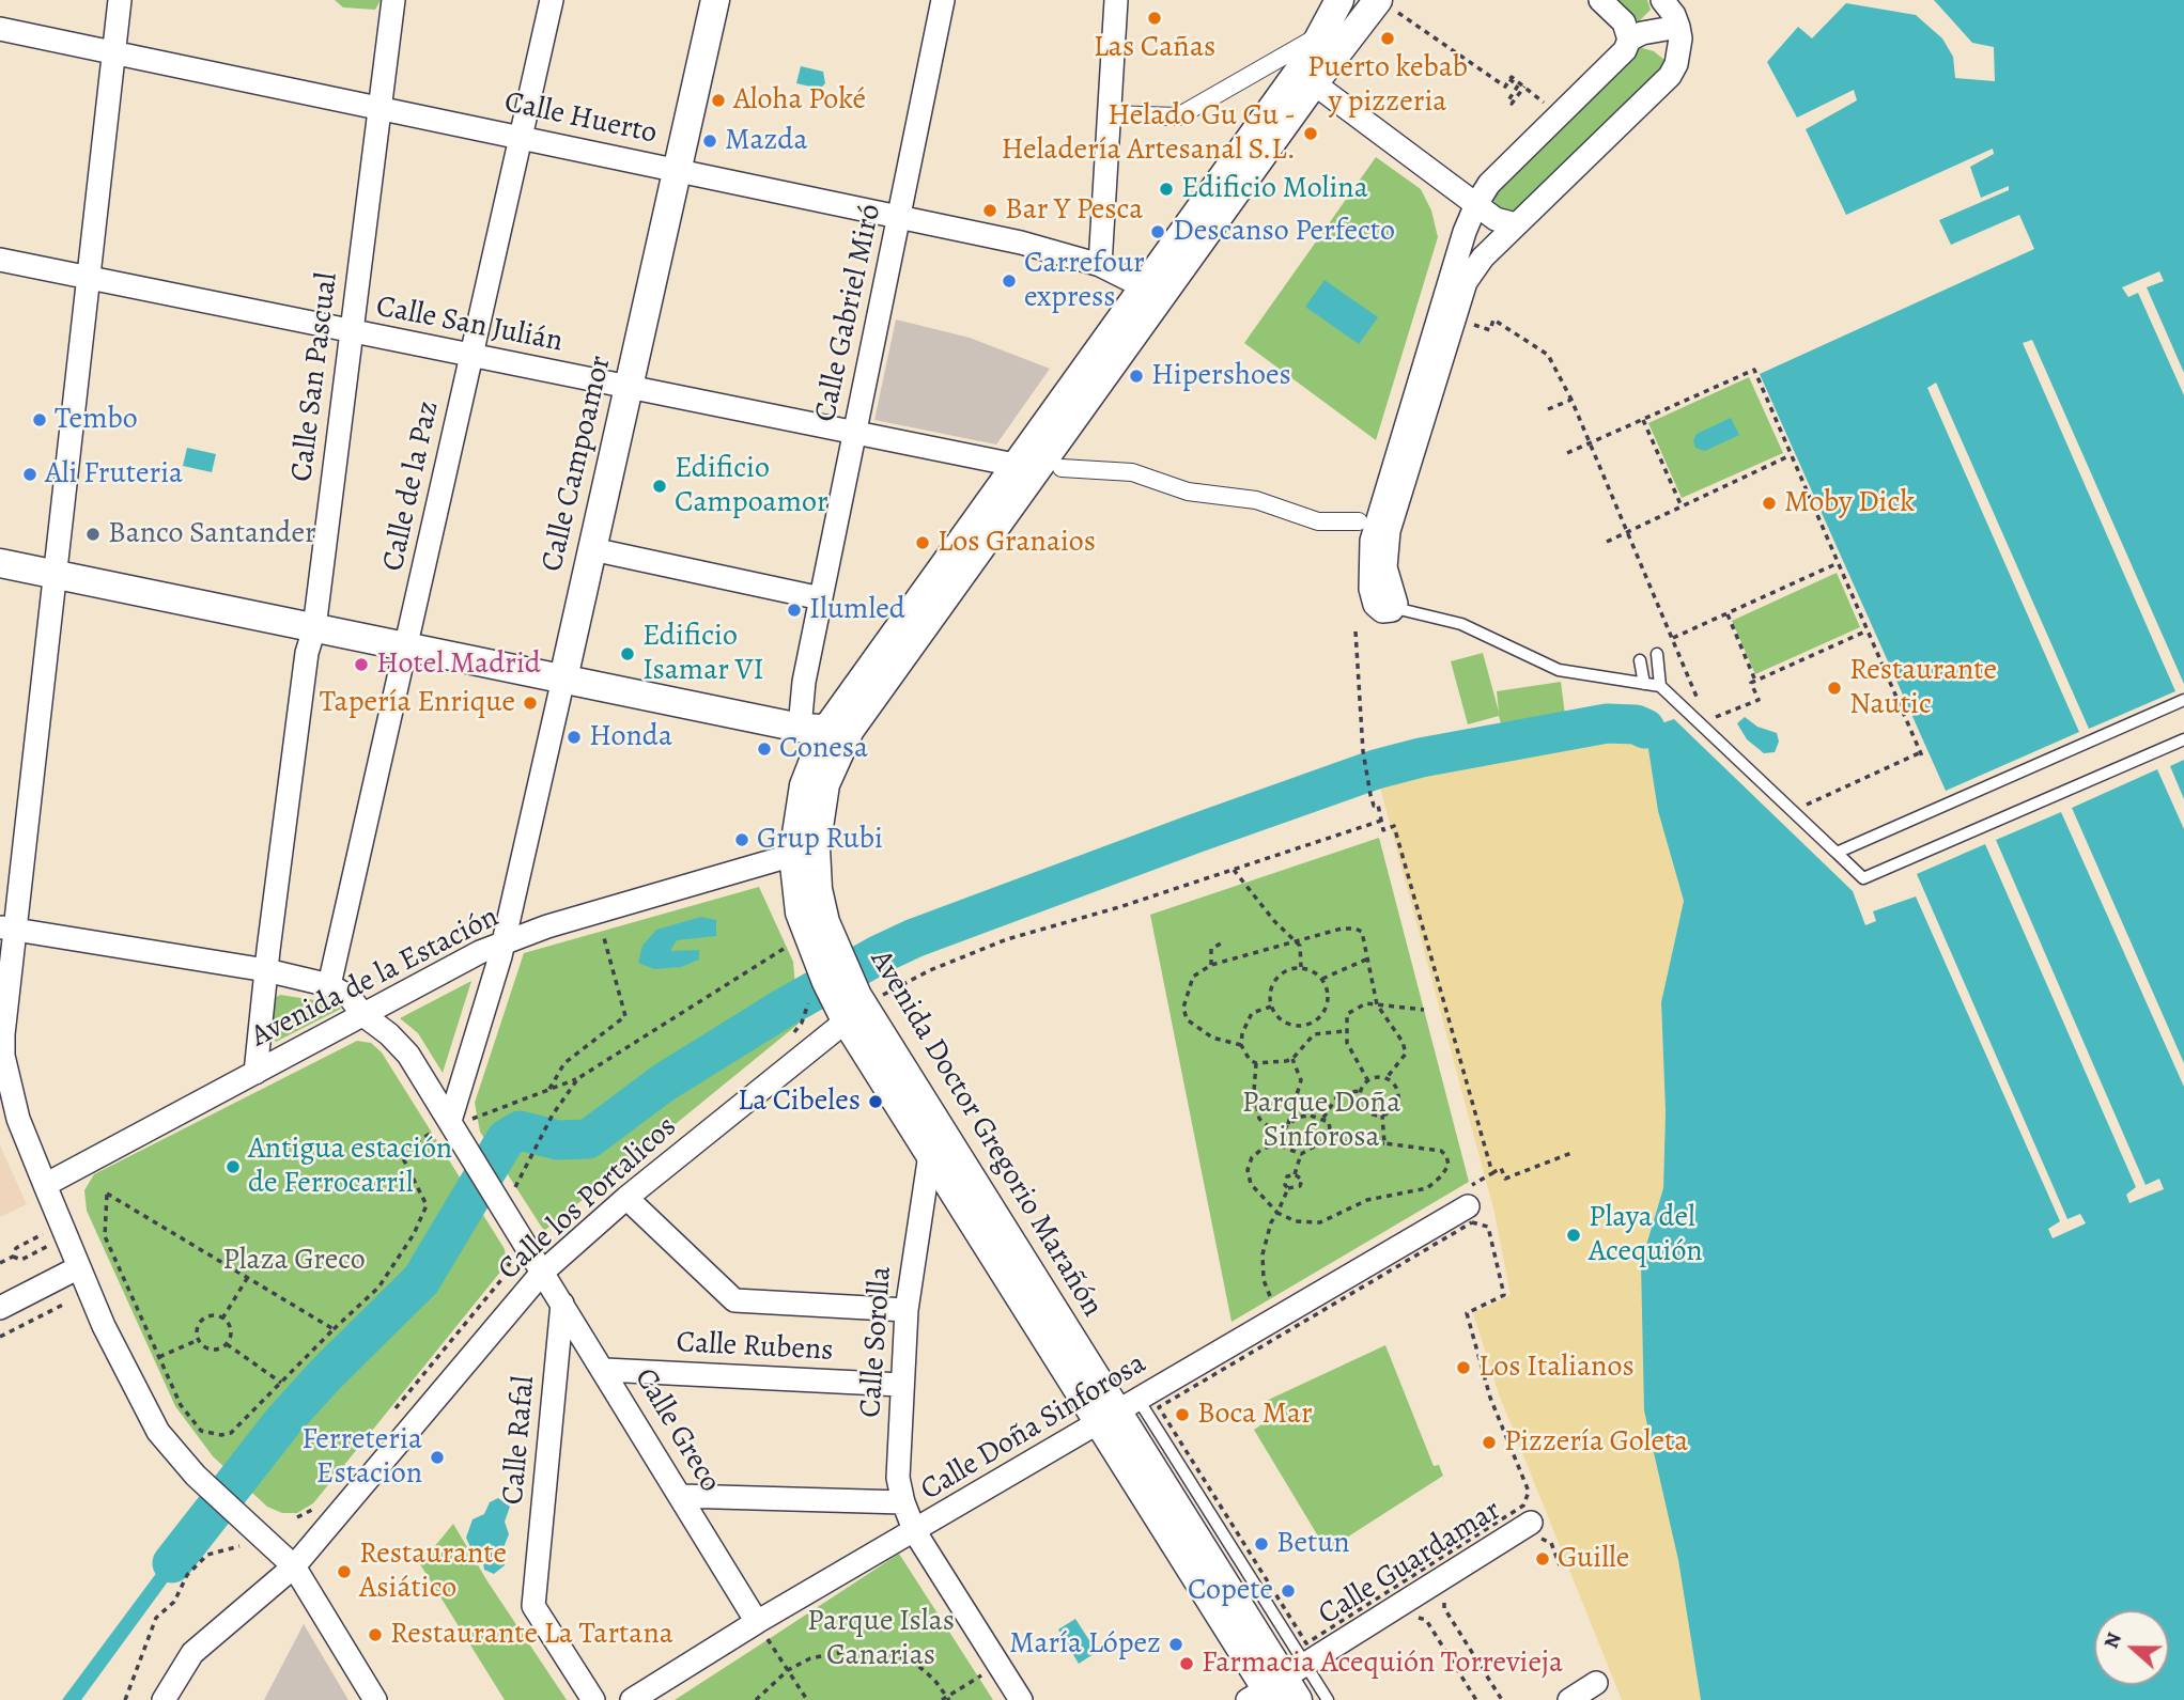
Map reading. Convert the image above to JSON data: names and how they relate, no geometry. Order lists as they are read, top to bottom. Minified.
{"streets":{"street":["Calle Huerto","Calle Gabriel Miró","Calle San Julián","Calle San Pascual","Calle Campoamor","Calle de la Paz","Avenida de la Estación","Avenida Doctor Gregorio Marañón","Calle los Portalicos","Calle Sorolla","Calle Rubens","Calle Doña Sinforosa","Calle Greco","Calle Rafal","Calle Guardamar"]},"crossings":[["Calle Huerto","Calle Gabriel Miró"],["Calle Huerto","Calle San Pascual"],["Calle Huerto","Calle Campoamor"],["Calle Huerto","Calle de la Paz"],["Calle Huerto","Avenida Doctor Gregorio Marañón"],["Calle Gabriel Miró","Calle San Julián"],["Calle Gabriel Miró","Avenida Doctor Gregorio Marañón"],["Calle San Julián","Calle San Pascual"],["Calle San Julián","Calle Campoamor"],["Calle San Julián","Calle de la Paz"],["Calle San Julián","Avenida Doctor Gregorio Marañón"],["Calle San Pascual","Avenida de la Estación"],["Calle Campoamor","Avenida de la Estación"],["Avenida de la Estación","Avenida Doctor Gregorio Marañón"],["Avenida Doctor Gregorio Marañón","Calle los Portalicos"],["Avenida Doctor Gregorio Marañón","Calle Sorolla"],["Avenida Doctor Gregorio Marañón","Calle Doña Sinforosa"],["Avenida Doctor Gregorio Marañón","Calle Guardamar"],["Calle los Portalicos","Calle Greco"],["Calle Sorolla","Calle Rubens"],["Calle Sorolla","Calle Doña Sinforosa"],["Calle Rubens","Calle Greco"],["Calle Doña Sinforosa","Calle Greco"],["Calle Greco","Calle Rafal"]],"parks":["Parque Doña Sinforosa","Plaza Greco","Parque Islas Canarias"],"places":["Las Cañas","Puerto kebab y pizzeria","Aloha Poké","Helado Gu Gu - Heladería Artesanal S.L.","Mazda","Edificio Molina","Bar Y Pesca","Descanso Perfecto","Carrefour express","Hipershoes","Tembo","Ali Fruteria","Edificio Campoamor","Moby Dick","Banco Santander","Los Granaios","Ilumled","Edificio Isamar VI","Hotel Madrid","Restaurante Nautic","Tapería Enrique","Honda","Conesa","Grup Rubi","La Cibeles","Antigua estación de Ferrocarril","Playa del Acequión","Los Italianos","Boca Mar","Pizzería Goleta","Ferreteria Estacion","Betun","Guille","Restaurante Asiático","Copete","Restaurante La Tartana","María López","Farmacia Acequión Torrevieja"],"north":"left"}
